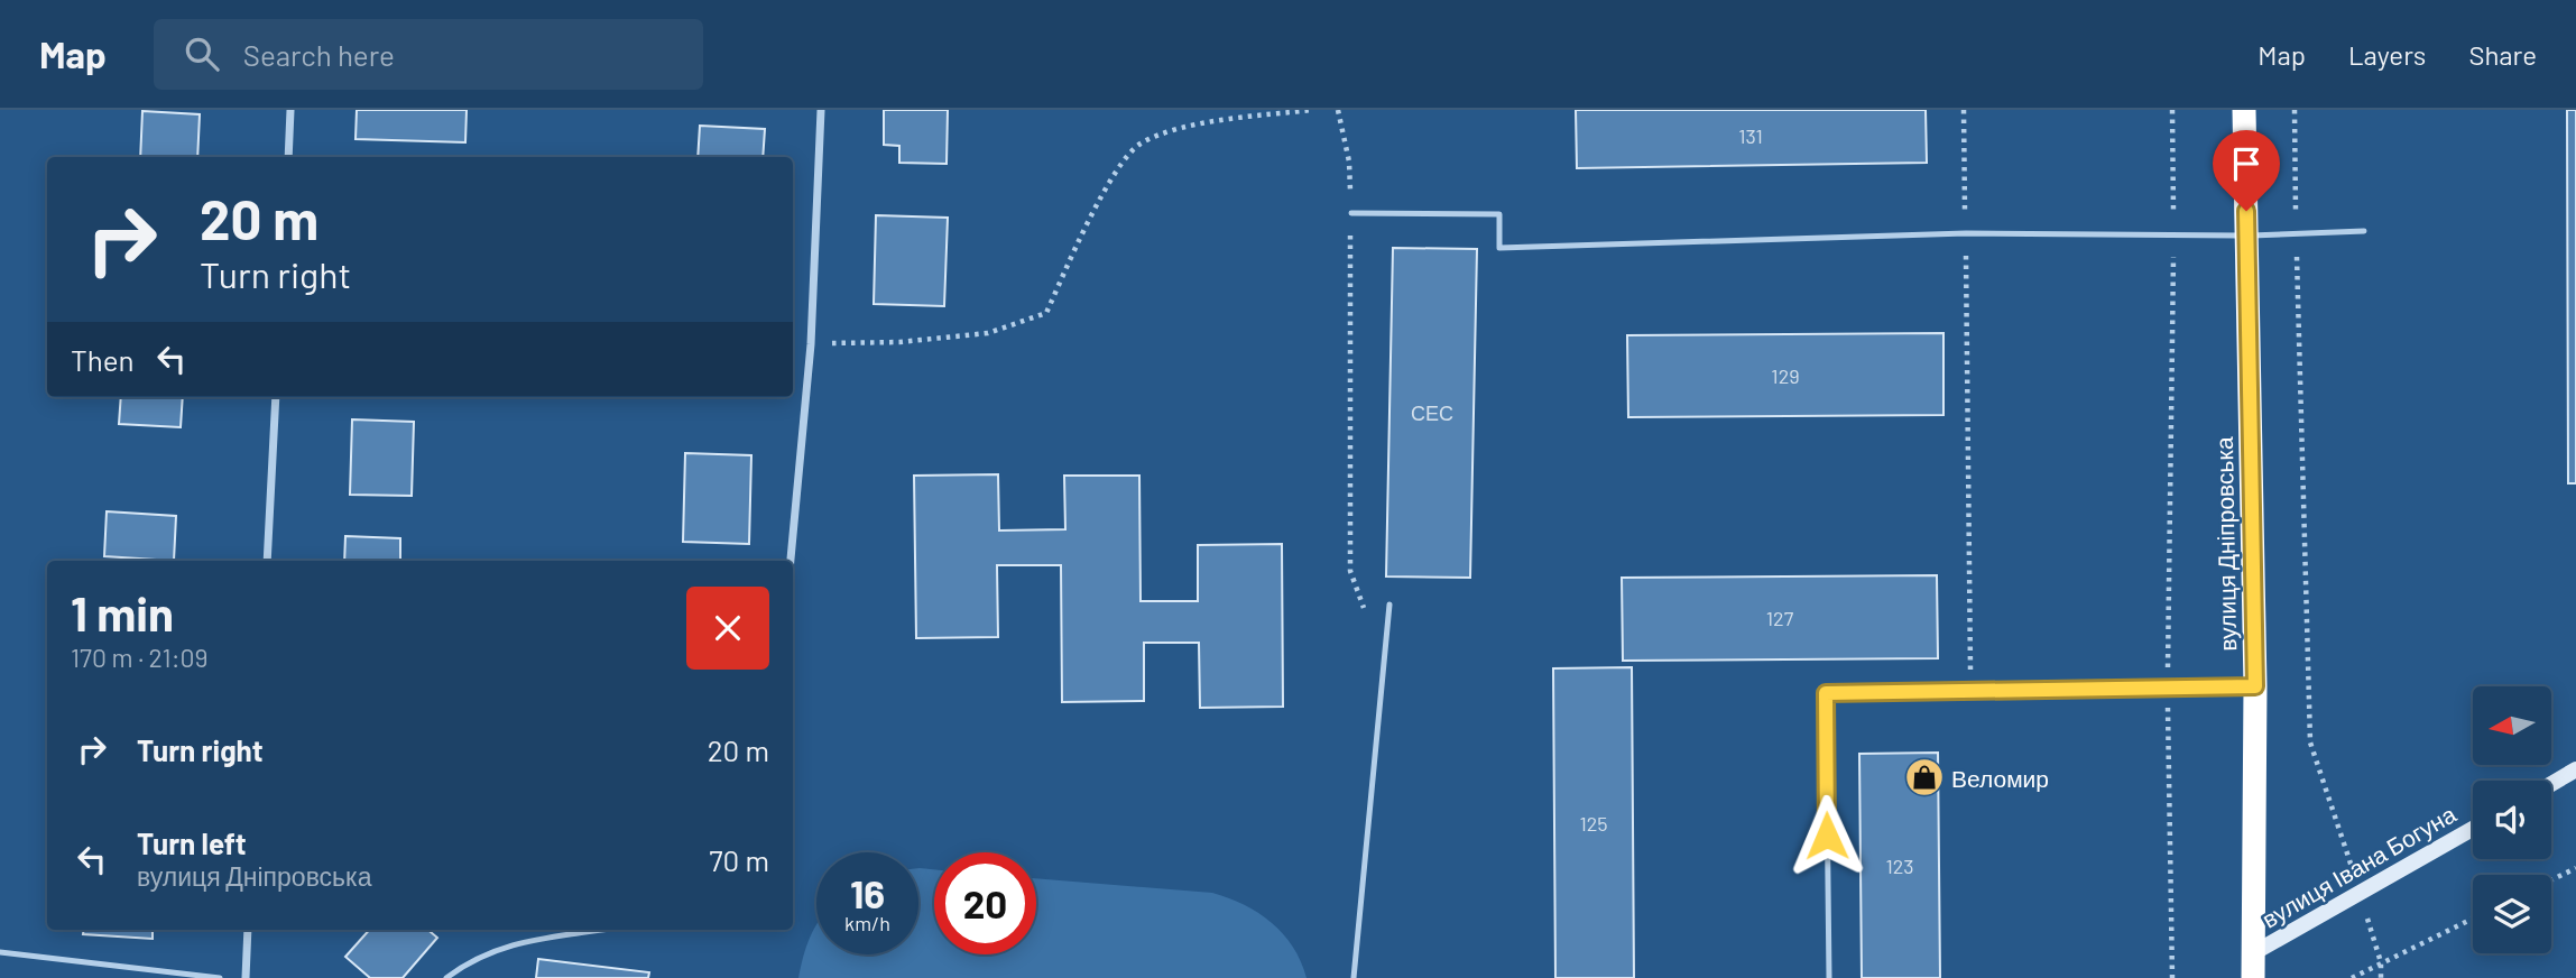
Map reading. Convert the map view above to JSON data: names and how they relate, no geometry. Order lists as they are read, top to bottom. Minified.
{"streets":{"highway":["вулиця Дніпровська"],"street":["вулиця Івана Богуна"]},"crossings":[["вулиця Дніпровська","вулиця Івана Богуна"]],"places":{"shop":["Веломир"]},"house_numbers":["131","129","СЕС","127","125","123"],"north":"left","page":{"header":"Map","search":"Search here","nav":["Map","Layers","Share"],"turn":["20 m","Turn right"],"then":"Then","heading":["1 min","170 m · 21:09"],"list":[{"name":"Turn right","value":"20 m"},{"name":"Turn left","note":"вулиця Дніпровська","value":"70 m"}],"speed":"16 km/h","limit":"20"}}
